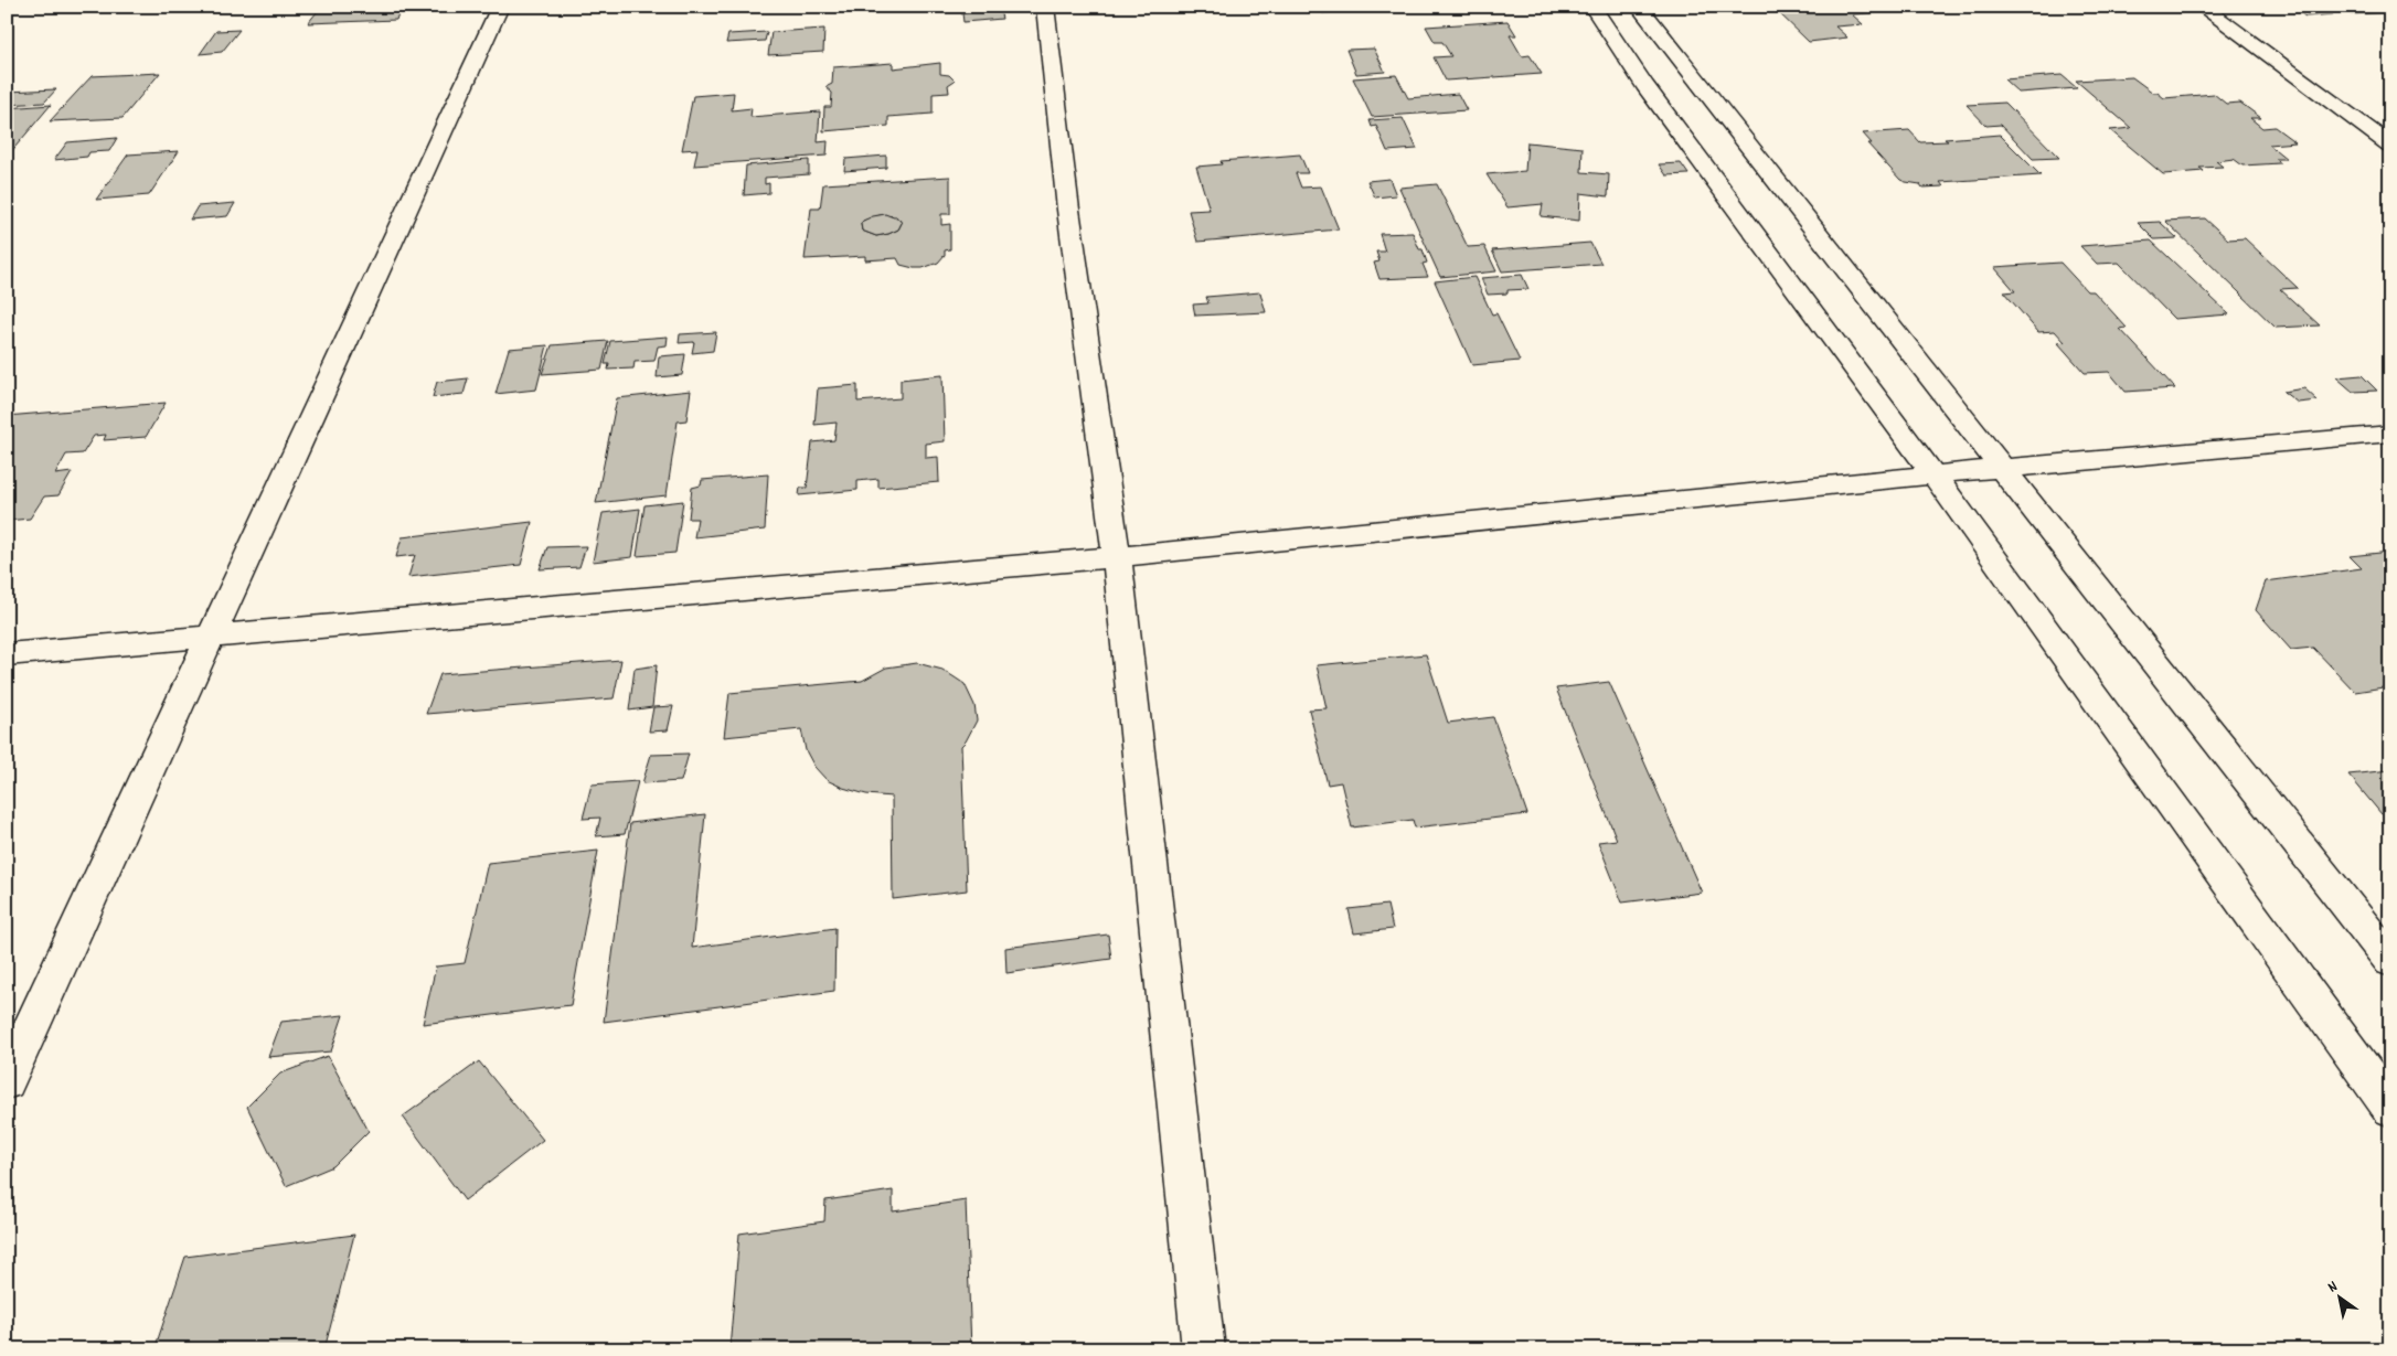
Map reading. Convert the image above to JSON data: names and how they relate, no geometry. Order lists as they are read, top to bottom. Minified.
{"north":"top left"}
